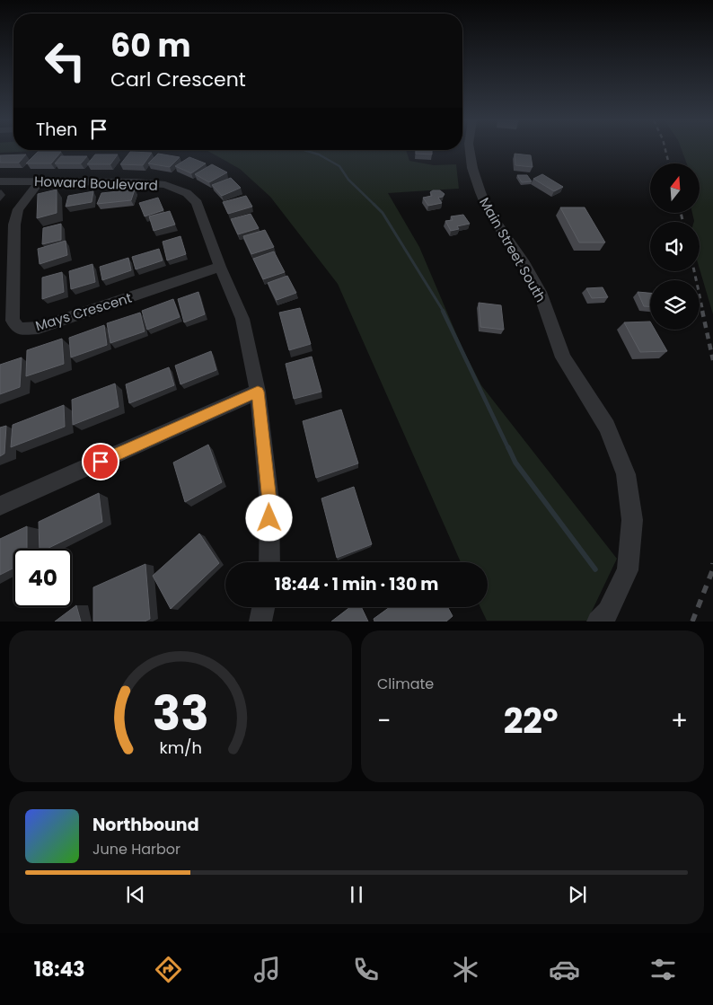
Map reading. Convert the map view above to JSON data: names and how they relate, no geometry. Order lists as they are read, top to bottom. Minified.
{"streets":{"street":["Howard Boulevard","Main Street South","Mays Crescent"]},"crossings":[["Howard Boulevard","Mays Crescent"]],"north":"top","page":{"turn":["60 m","Carl Crescent"],"then":"Then","limit":"40","trip":"18:44 · 1 min · 130 m","tile":"Climate","heat":["−","22°","+"],"song":["Northbound","June Harbor"],"tabs":"18:43","gauge":["33","km/h"]}}
